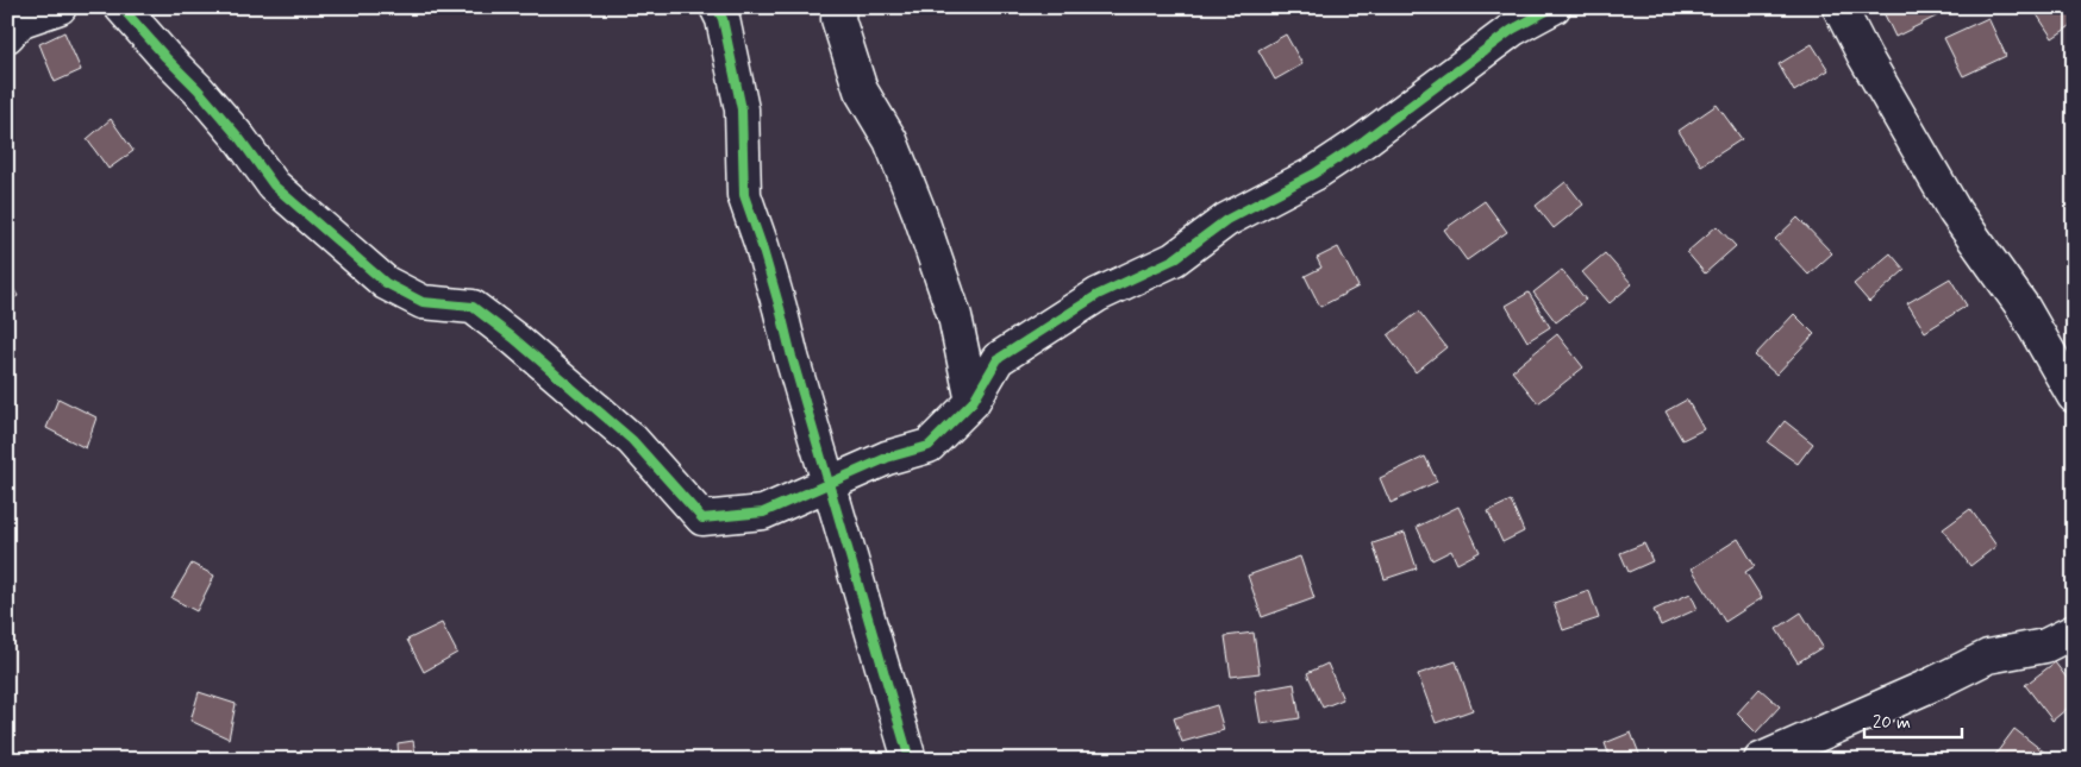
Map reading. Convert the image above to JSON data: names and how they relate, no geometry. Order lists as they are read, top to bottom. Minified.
{"scale_bar":"20 m"}
